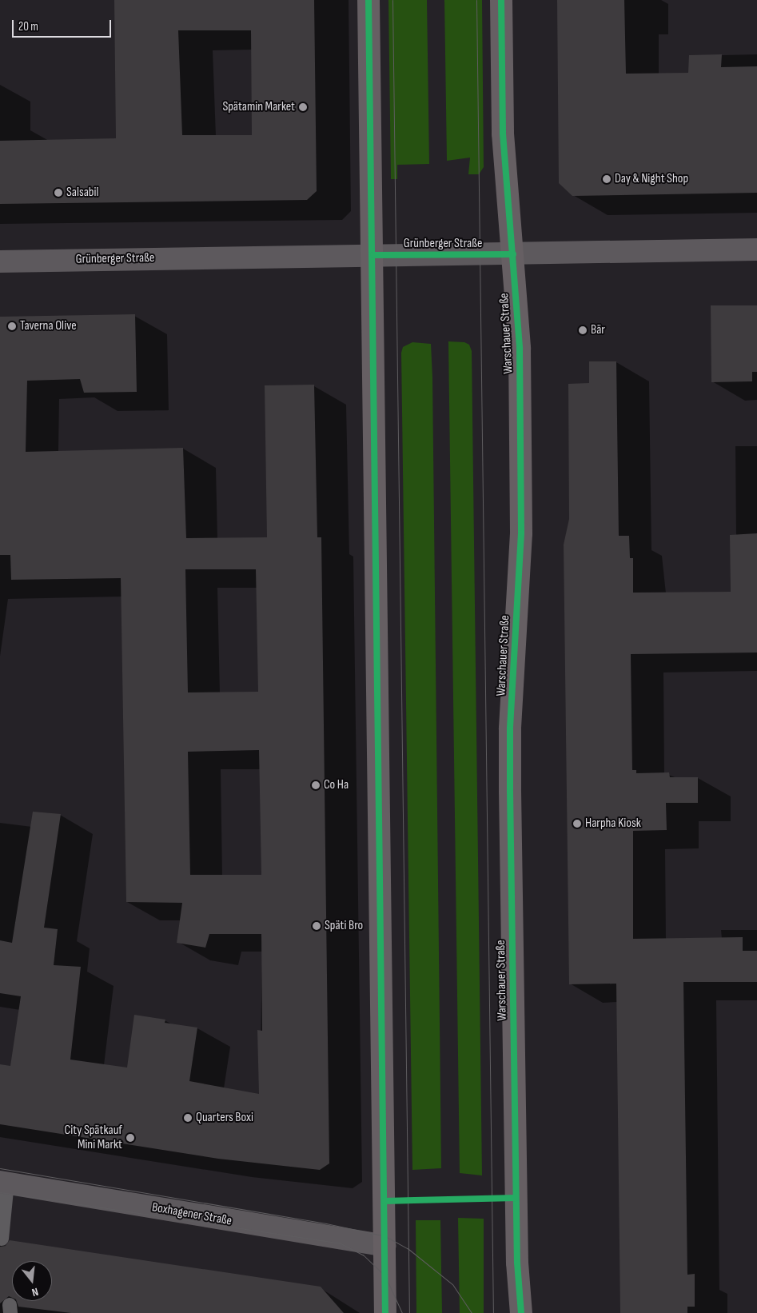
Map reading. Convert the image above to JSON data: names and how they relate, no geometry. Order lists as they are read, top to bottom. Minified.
{"streets":{"main road":["Warschauer Straße"],"street":["Grünberger Straße","Boxhagener Straße"]},"crossings":[["Grünberger Straße","Warschauer Straße"]],"places":["Spätamin Market","Day & Night Shop","Salsabil","Taverna Olive","Bär","Co Ha","Harpha Kiosk","Späti Bro","Quarters Boxi","City Spätkauf Mini Markt"],"scale_bar":"20 m","north":"bottom"}
